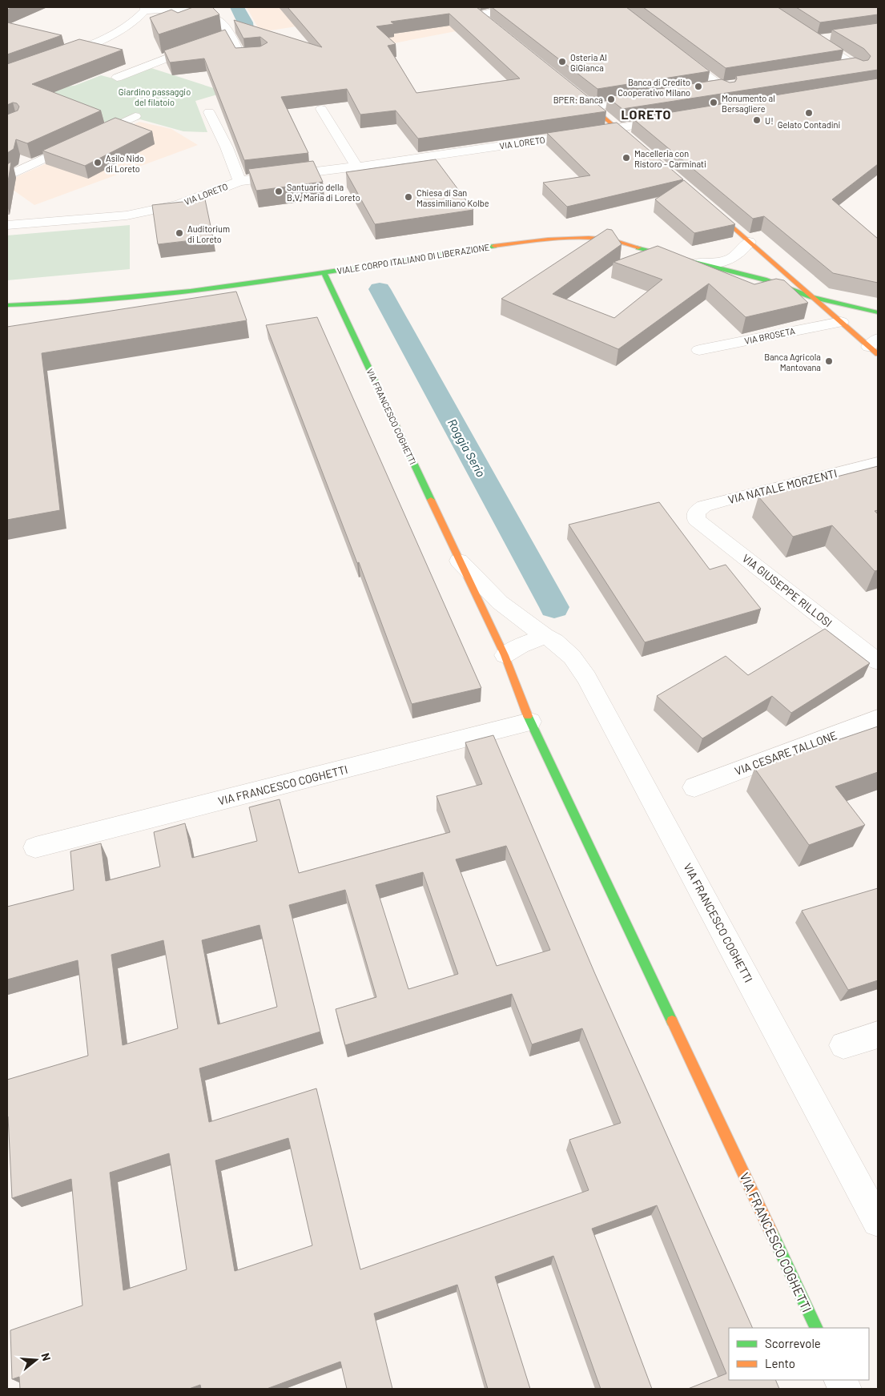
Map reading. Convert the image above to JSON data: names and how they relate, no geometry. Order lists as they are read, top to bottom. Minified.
{"streets":{"street":["VIA LORETO","VIALE CORPO ITALIANO DI LIBERAZIONE","VIA BROSETA","VIA FRANCESCO COGHETTI","VIA NATALE MORZENTI","VIA GIUSEPPE RILLOSI","VIA CESARE TALLONE"]},"crossings":[["VIALE CORPO ITALIANO DI LIBERAZIONE","VIA FRANCESCO COGHETTI"],["VIA NATALE MORZENTI","VIA GIUSEPPE RILLOSI"]],"districts":["LORETO"],"water":["Roggia Serio"],"parks":["Giardino passaggio del filatoio"],"places":["Osteria Al GiGianca","Banca di Credito Cooperativo Milano","BPER: Banca","Monumento al Bersagliere","Gelato Contadini","U!","Macelleria con Ristoro - Carminati","Asilo Nido di Loreto","Santuario della B.V. Maria di Loreto","Chiesa di San Massimiliano Kolbe","Auditorium di Loreto","Banca Agricola Mantovana"],"legend":["Scorrevole","Lento"],"north":"right"}
